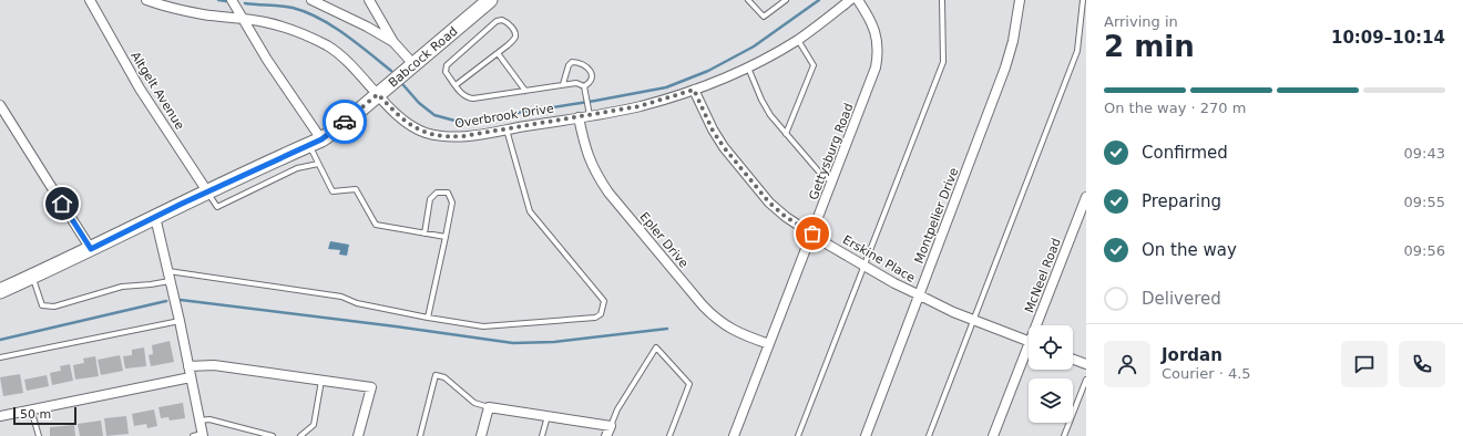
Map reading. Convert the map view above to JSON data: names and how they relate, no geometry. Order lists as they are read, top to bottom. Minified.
{"streets":{"main road":["Babcock Road"],"street":["Altgelt Avenue","Overbrook Drive","Gettysburg Road","Montpelier Drive","Epler Drive","Erskine Place","McNeel Road"]},"crossings":[["Babcock Road","Altgelt Avenue"],["Babcock Road","Overbrook Drive"],["Overbrook Drive","Epler Drive"],["Overbrook Drive","Erskine Place"],["Gettysburg Road","Epler Drive"],["Gettysburg Road","Erskine Place"],["Montpelier Drive","Erskine Place"]],"scale_bar":"50 m","page":{"heading":["2 min","Arriving in","10:09–10:14"],"panel":["Jordan","Courier · 4.5"],"bar":"On the way · 270 m","list":[["Confirmed","09:43"],["Preparing","09:55"],["On the way","09:56"],"Delivered"],"scale":"50 m"}}
